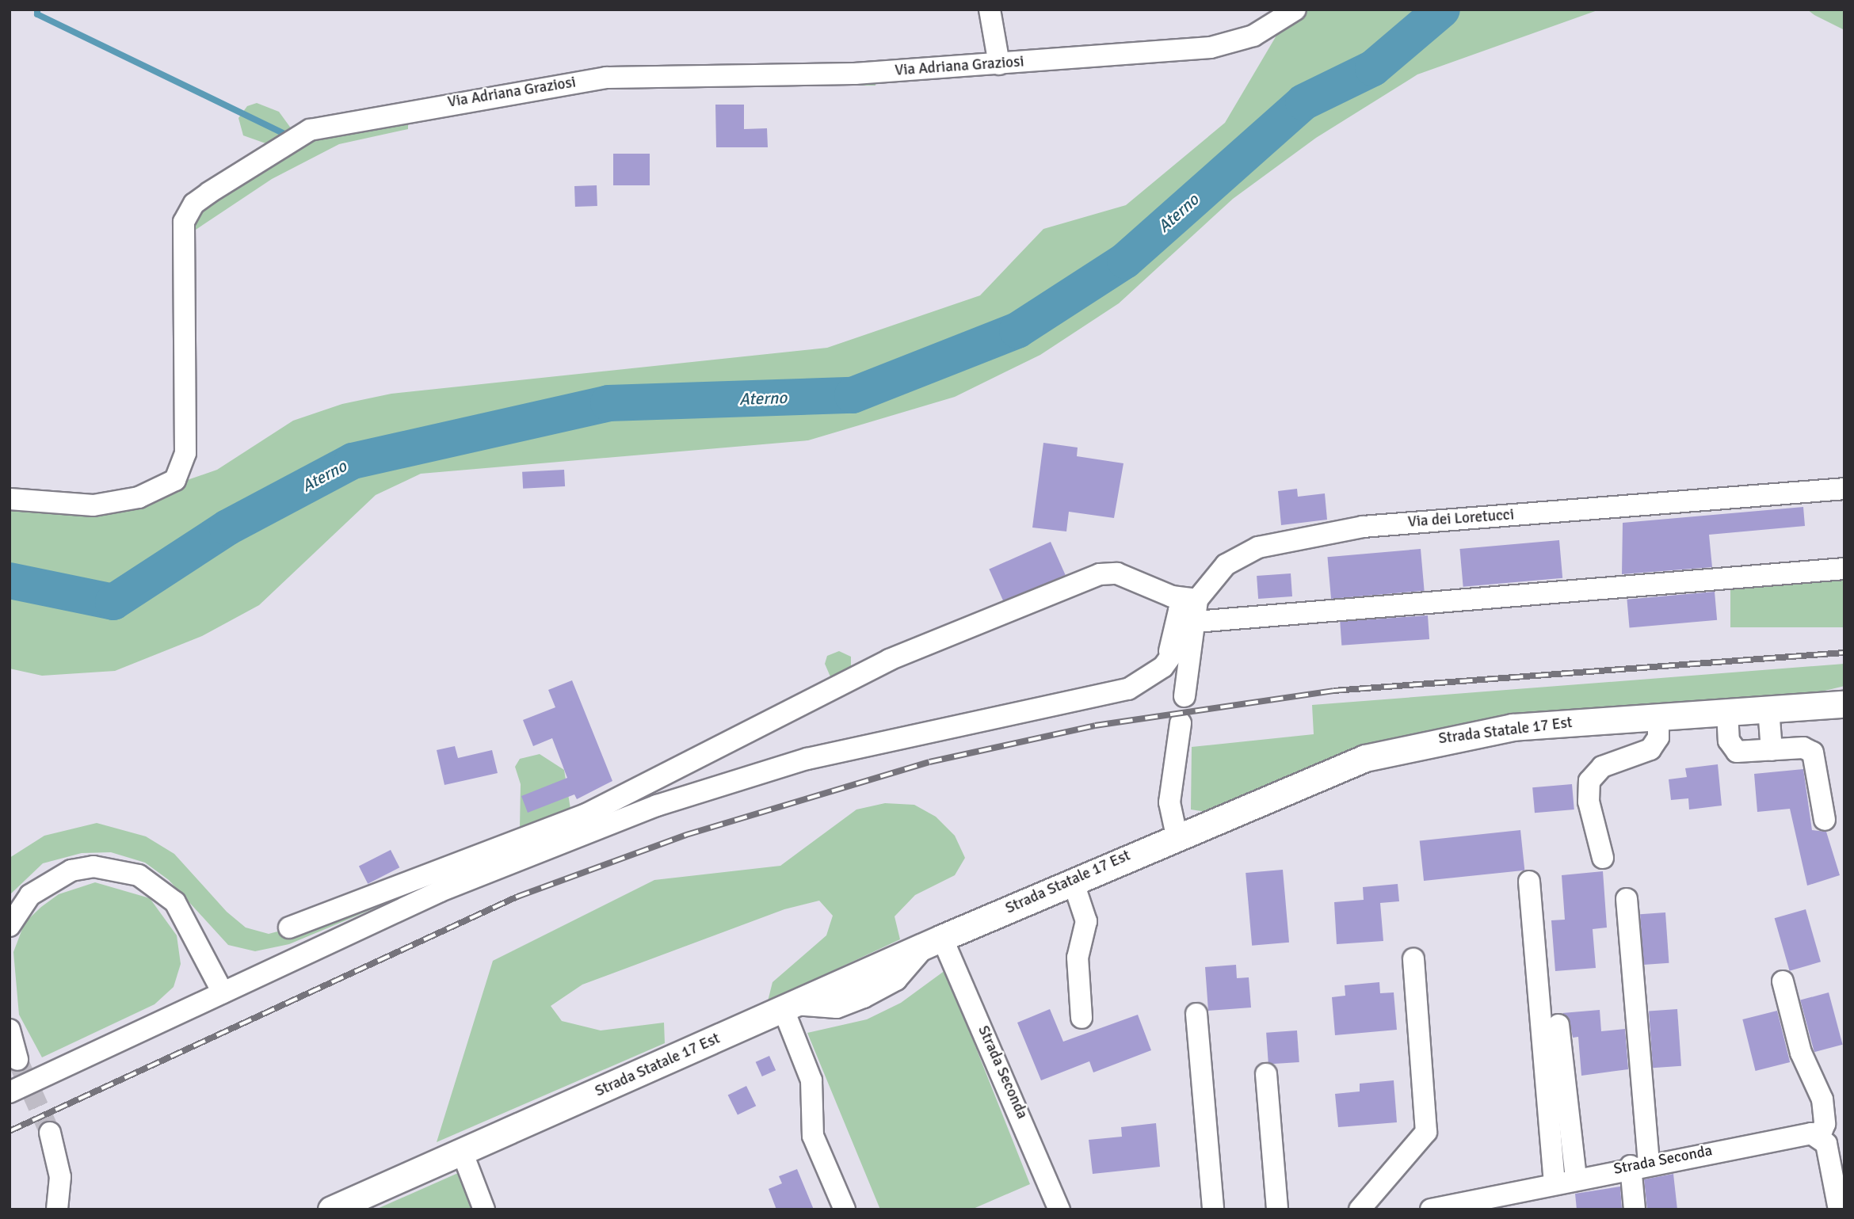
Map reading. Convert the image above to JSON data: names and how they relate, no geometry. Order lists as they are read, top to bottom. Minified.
{"streets":{"main road":["Strada Statale 17 Est"],"street":["Via Adriana Graziosi","Via dei Loretucci","Strada Seconda"]},"crossings":[["Strada Statale 17 Est","Strada Seconda"]],"water":["Aterno"]}
